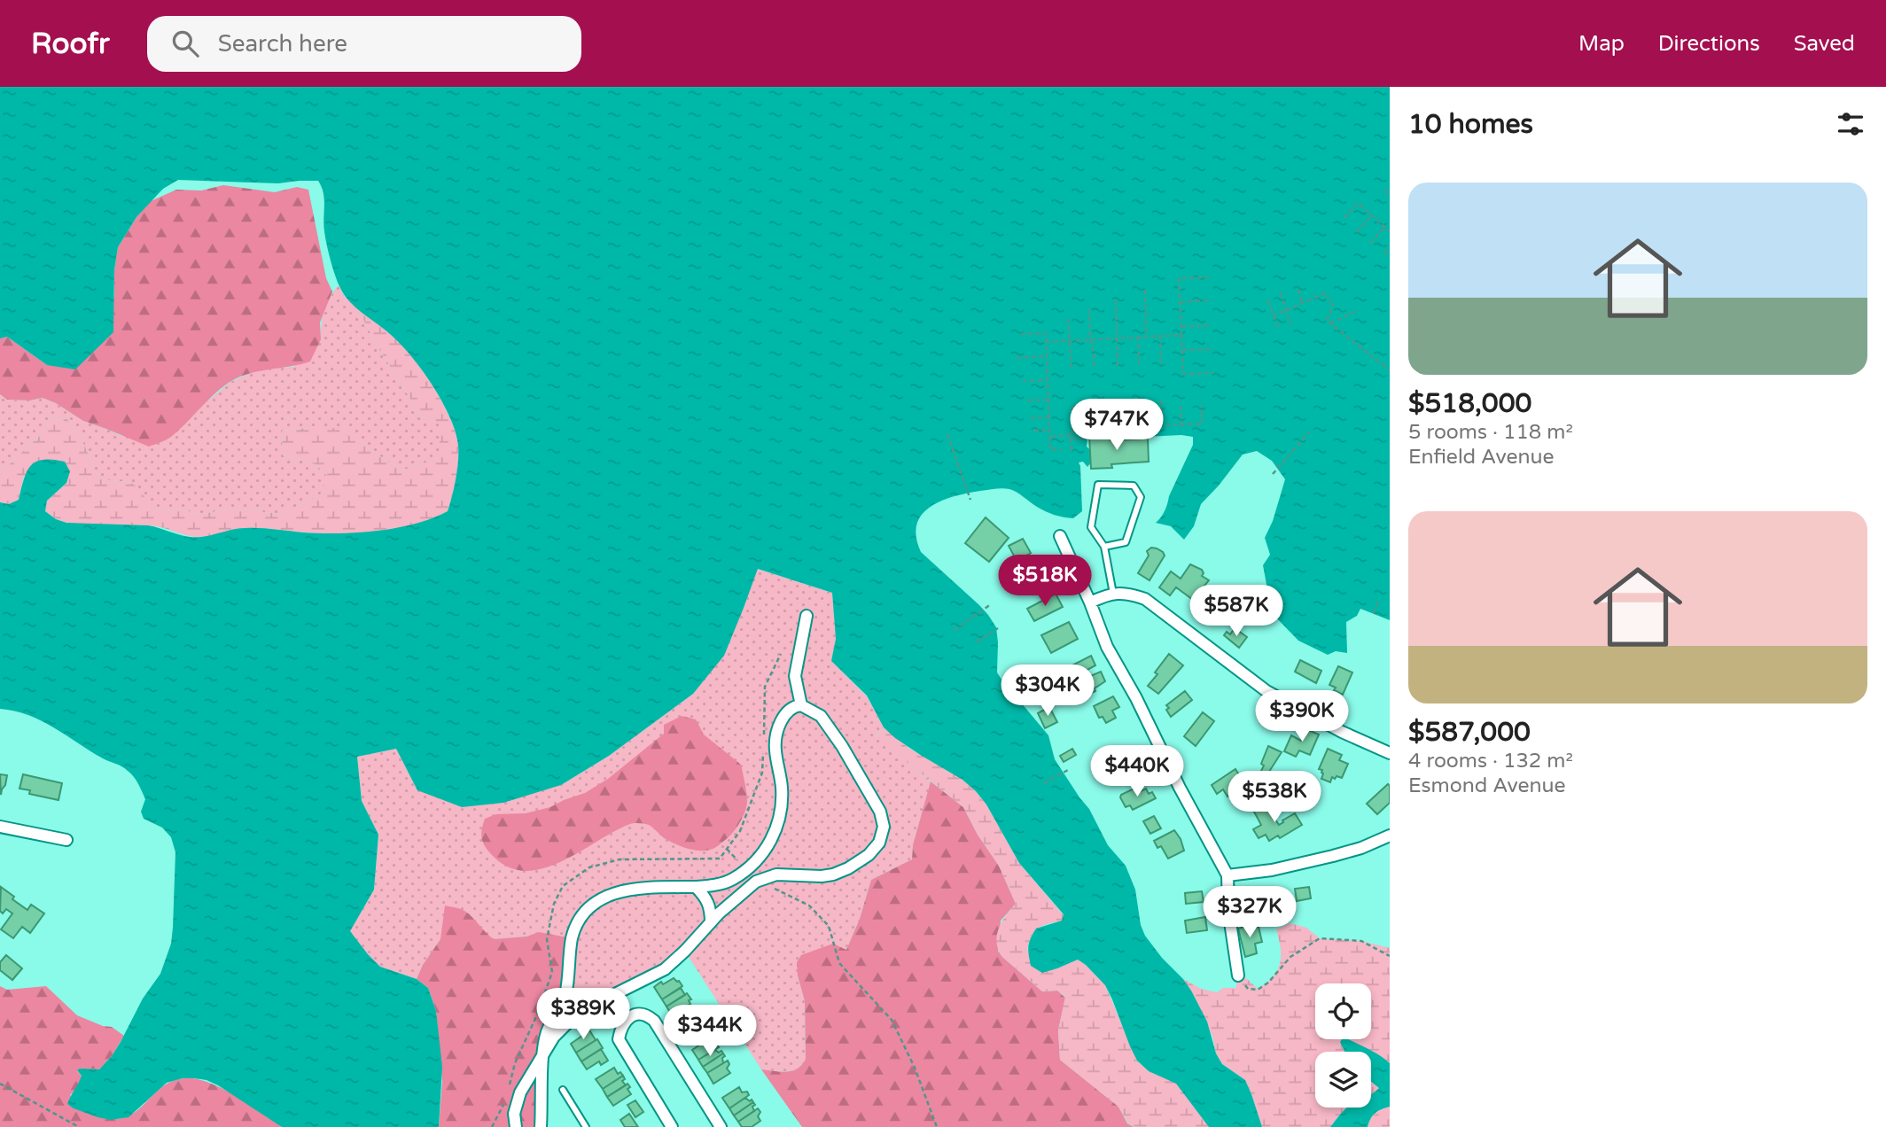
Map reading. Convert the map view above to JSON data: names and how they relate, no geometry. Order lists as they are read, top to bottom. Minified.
{"page":{"header":"Roofr","search":"Search here","nav":["Map","Directions","Saved"],"heading":"10 homes","list":[{"name":"$518,000","note":"5 rooms · 118 m² · Enfield Avenue"},{"name":"$587,000","note":"4 rooms · 132 m² · Esmond Avenue"}],"price":["$747K","$518K","$587K","$304K","$390K","$440K","$538K","$327K","$389K","$344K"]}}
